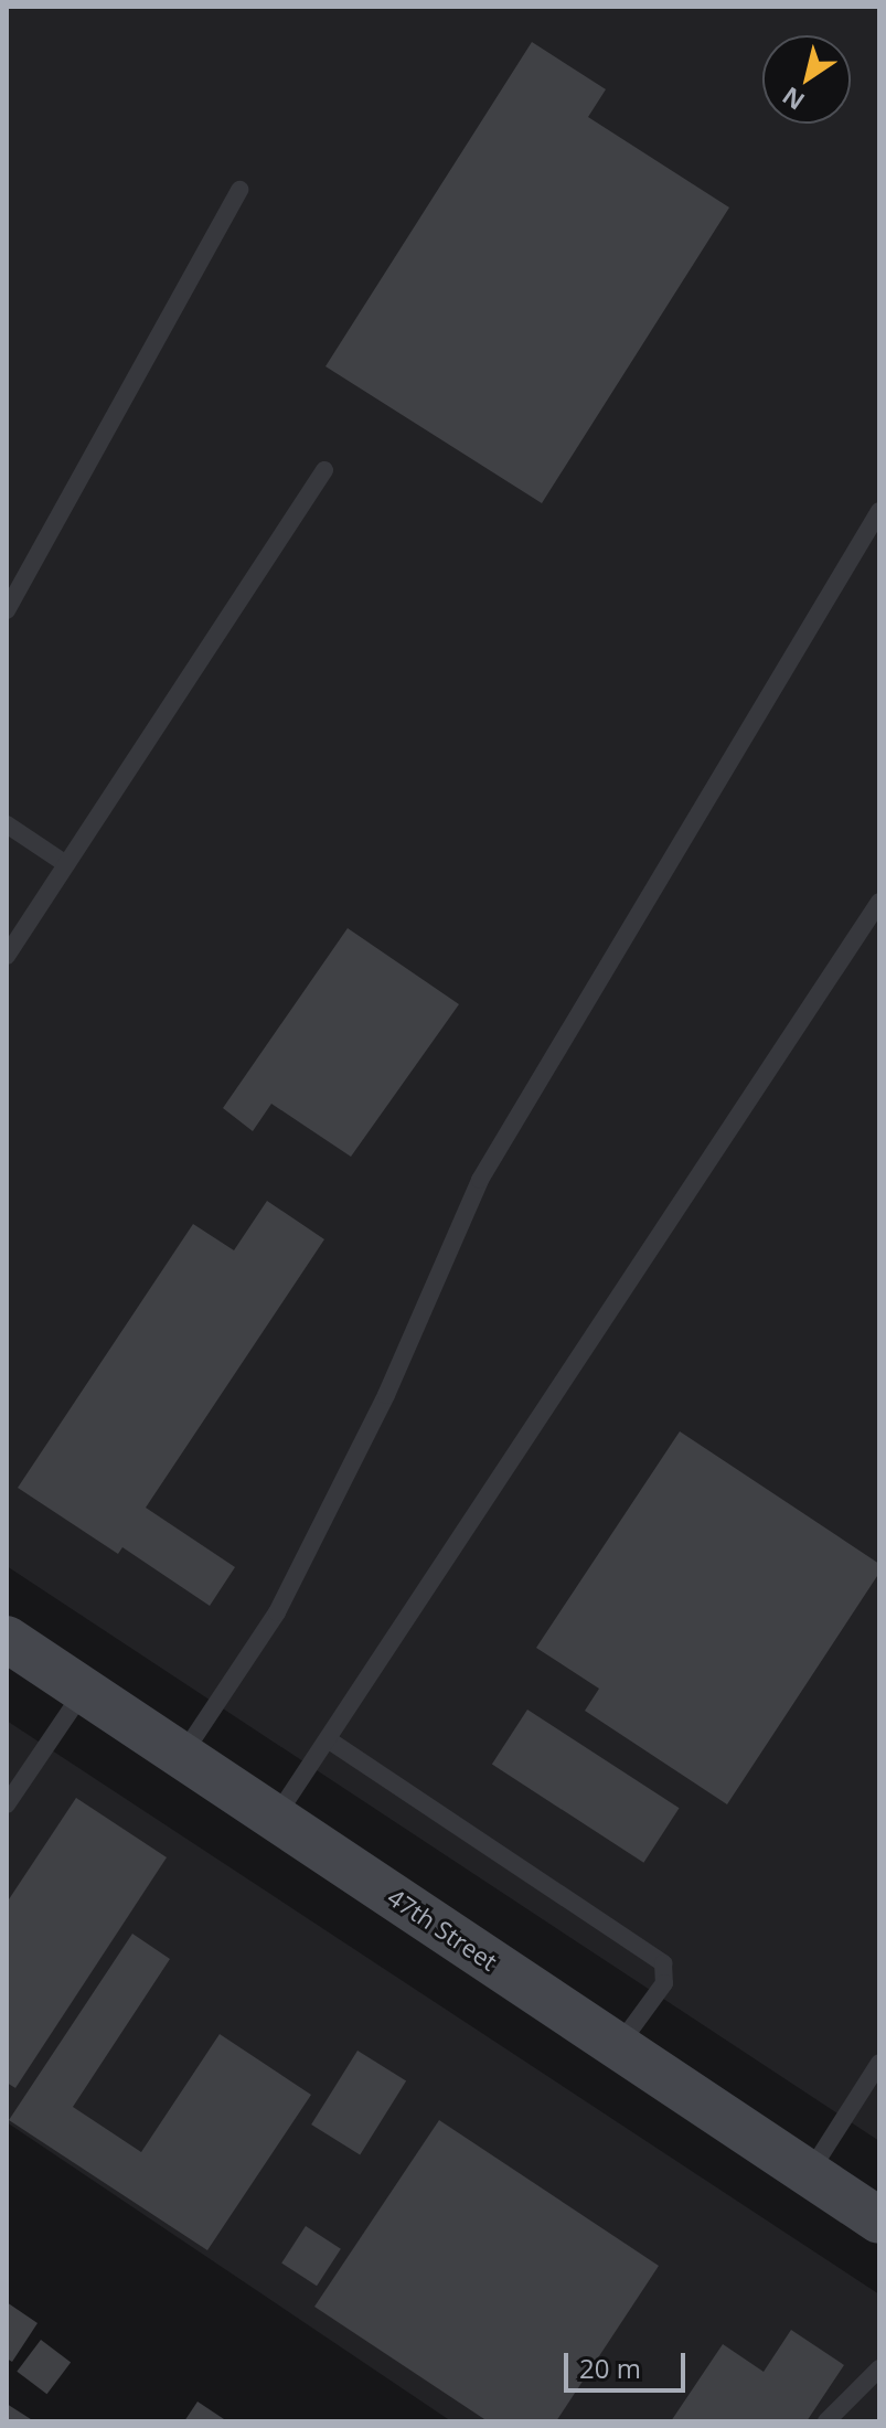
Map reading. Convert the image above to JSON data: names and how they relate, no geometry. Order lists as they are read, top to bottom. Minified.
{"streets":{"main road":["47th Street"]},"scale_bar":"20 m","north":"bottom left"}
